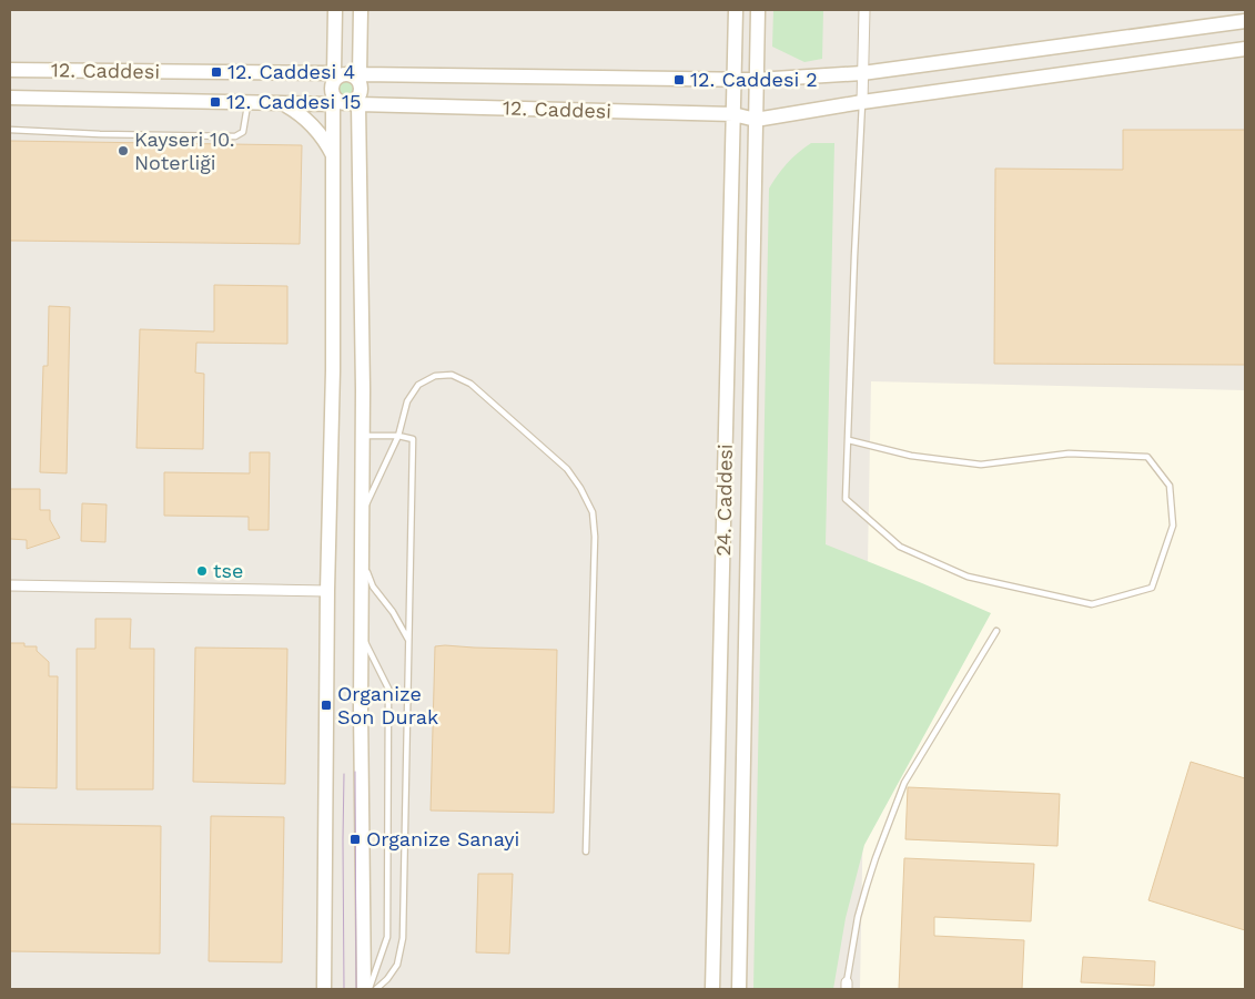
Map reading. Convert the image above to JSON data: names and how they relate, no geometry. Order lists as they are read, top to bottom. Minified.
{"streets":{"street":["12. Caddesi","24. Caddesi"]},"crossings":[["12. Caddesi","24. Caddesi"]],"places":{"transit":["12. Caddesi 4","12. Caddesi 2","12. Caddesi 15","Organize Son Durak","Organize Sanayi"],"other":["Kayseri 10. Noterliği","tse"]}}
